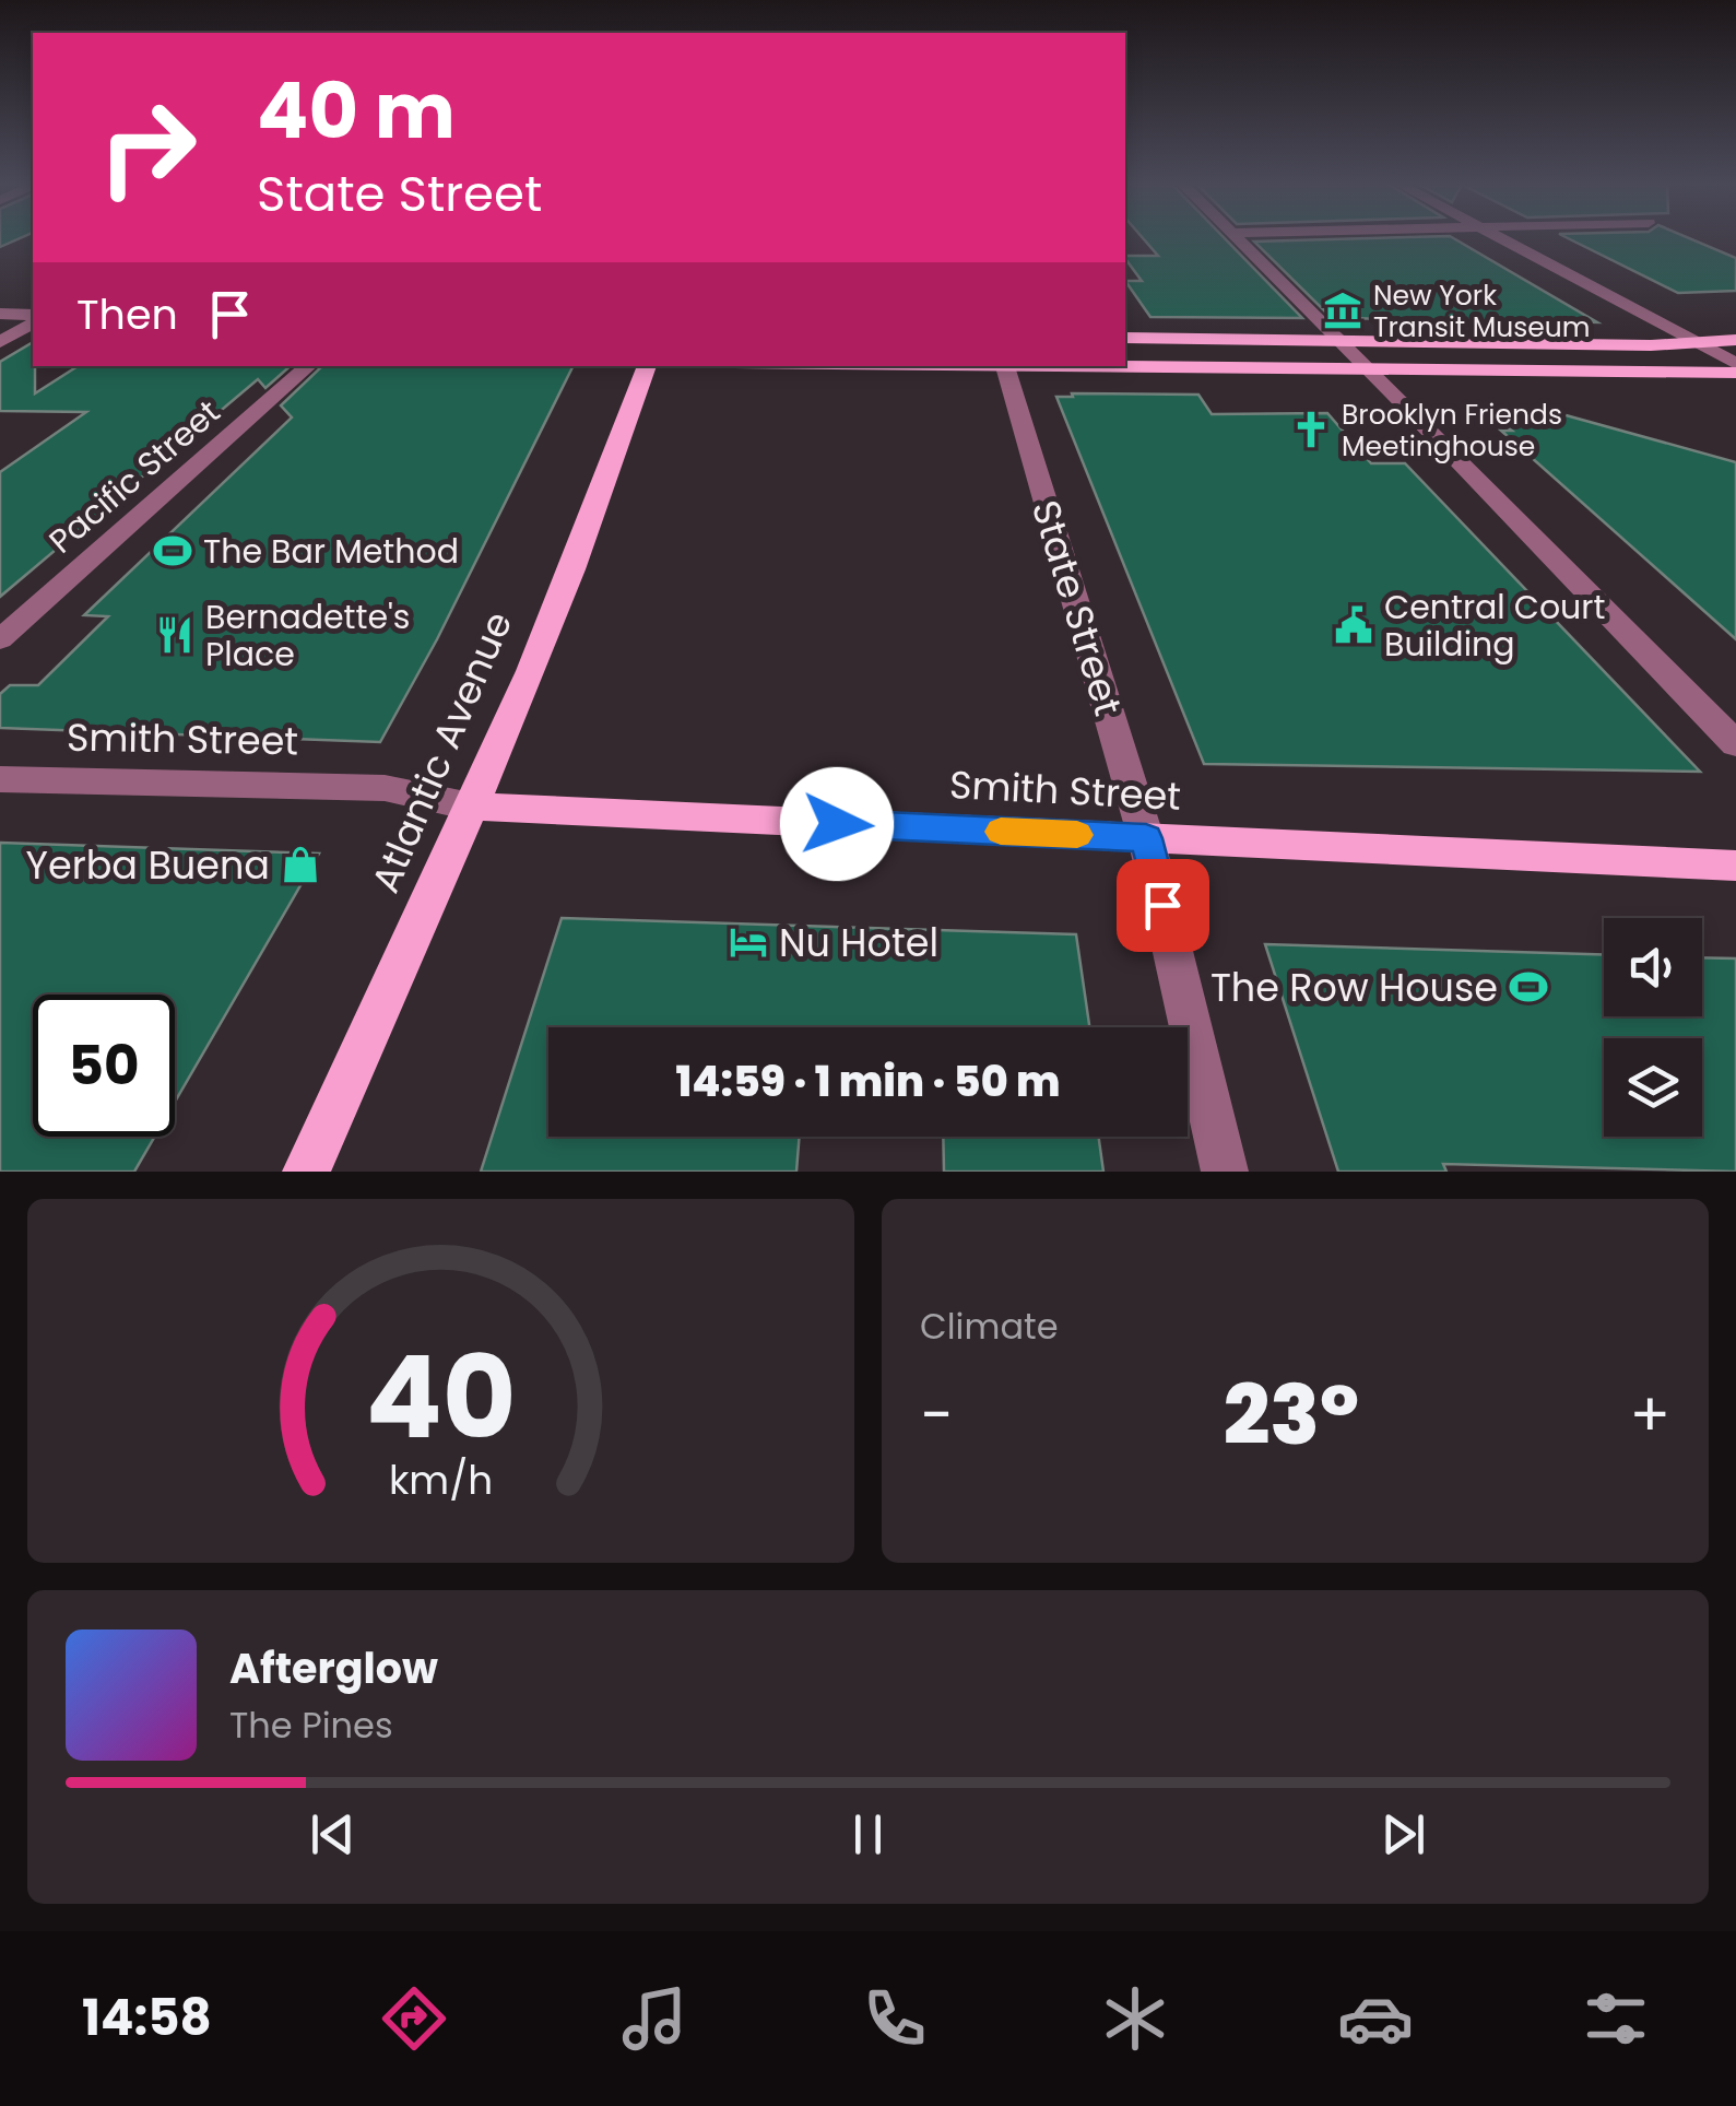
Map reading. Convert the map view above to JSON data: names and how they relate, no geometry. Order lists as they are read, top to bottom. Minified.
{"streets":{"main road":["Smith Street","Atlantic Avenue"],"street":["Pacific Street","State Street"]},"crossings":[["State Street","Smith Street"],["Smith Street","Atlantic Avenue"]],"places":{"museum":["New York Transit Museum"],"church":["Brooklyn Friends Meetinghouse"],"sports":["The Bar Method","The Row House"],"public building":["Central Court Building"],"restaurant":["Bernadette's Place"],"shop":["Yerba Buena"],"hotel":["Nu Hotel"]},"page":{"turn":["40 m","State Street"],"then":"Then","limit":"50","trip":"14:59 · 1 min · 50 m","tile":"Climate","heat":["−","23°","+"],"song":["Afterglow","The Pines"],"tabs":"14:58","gauge":["40","km/h"]}}
